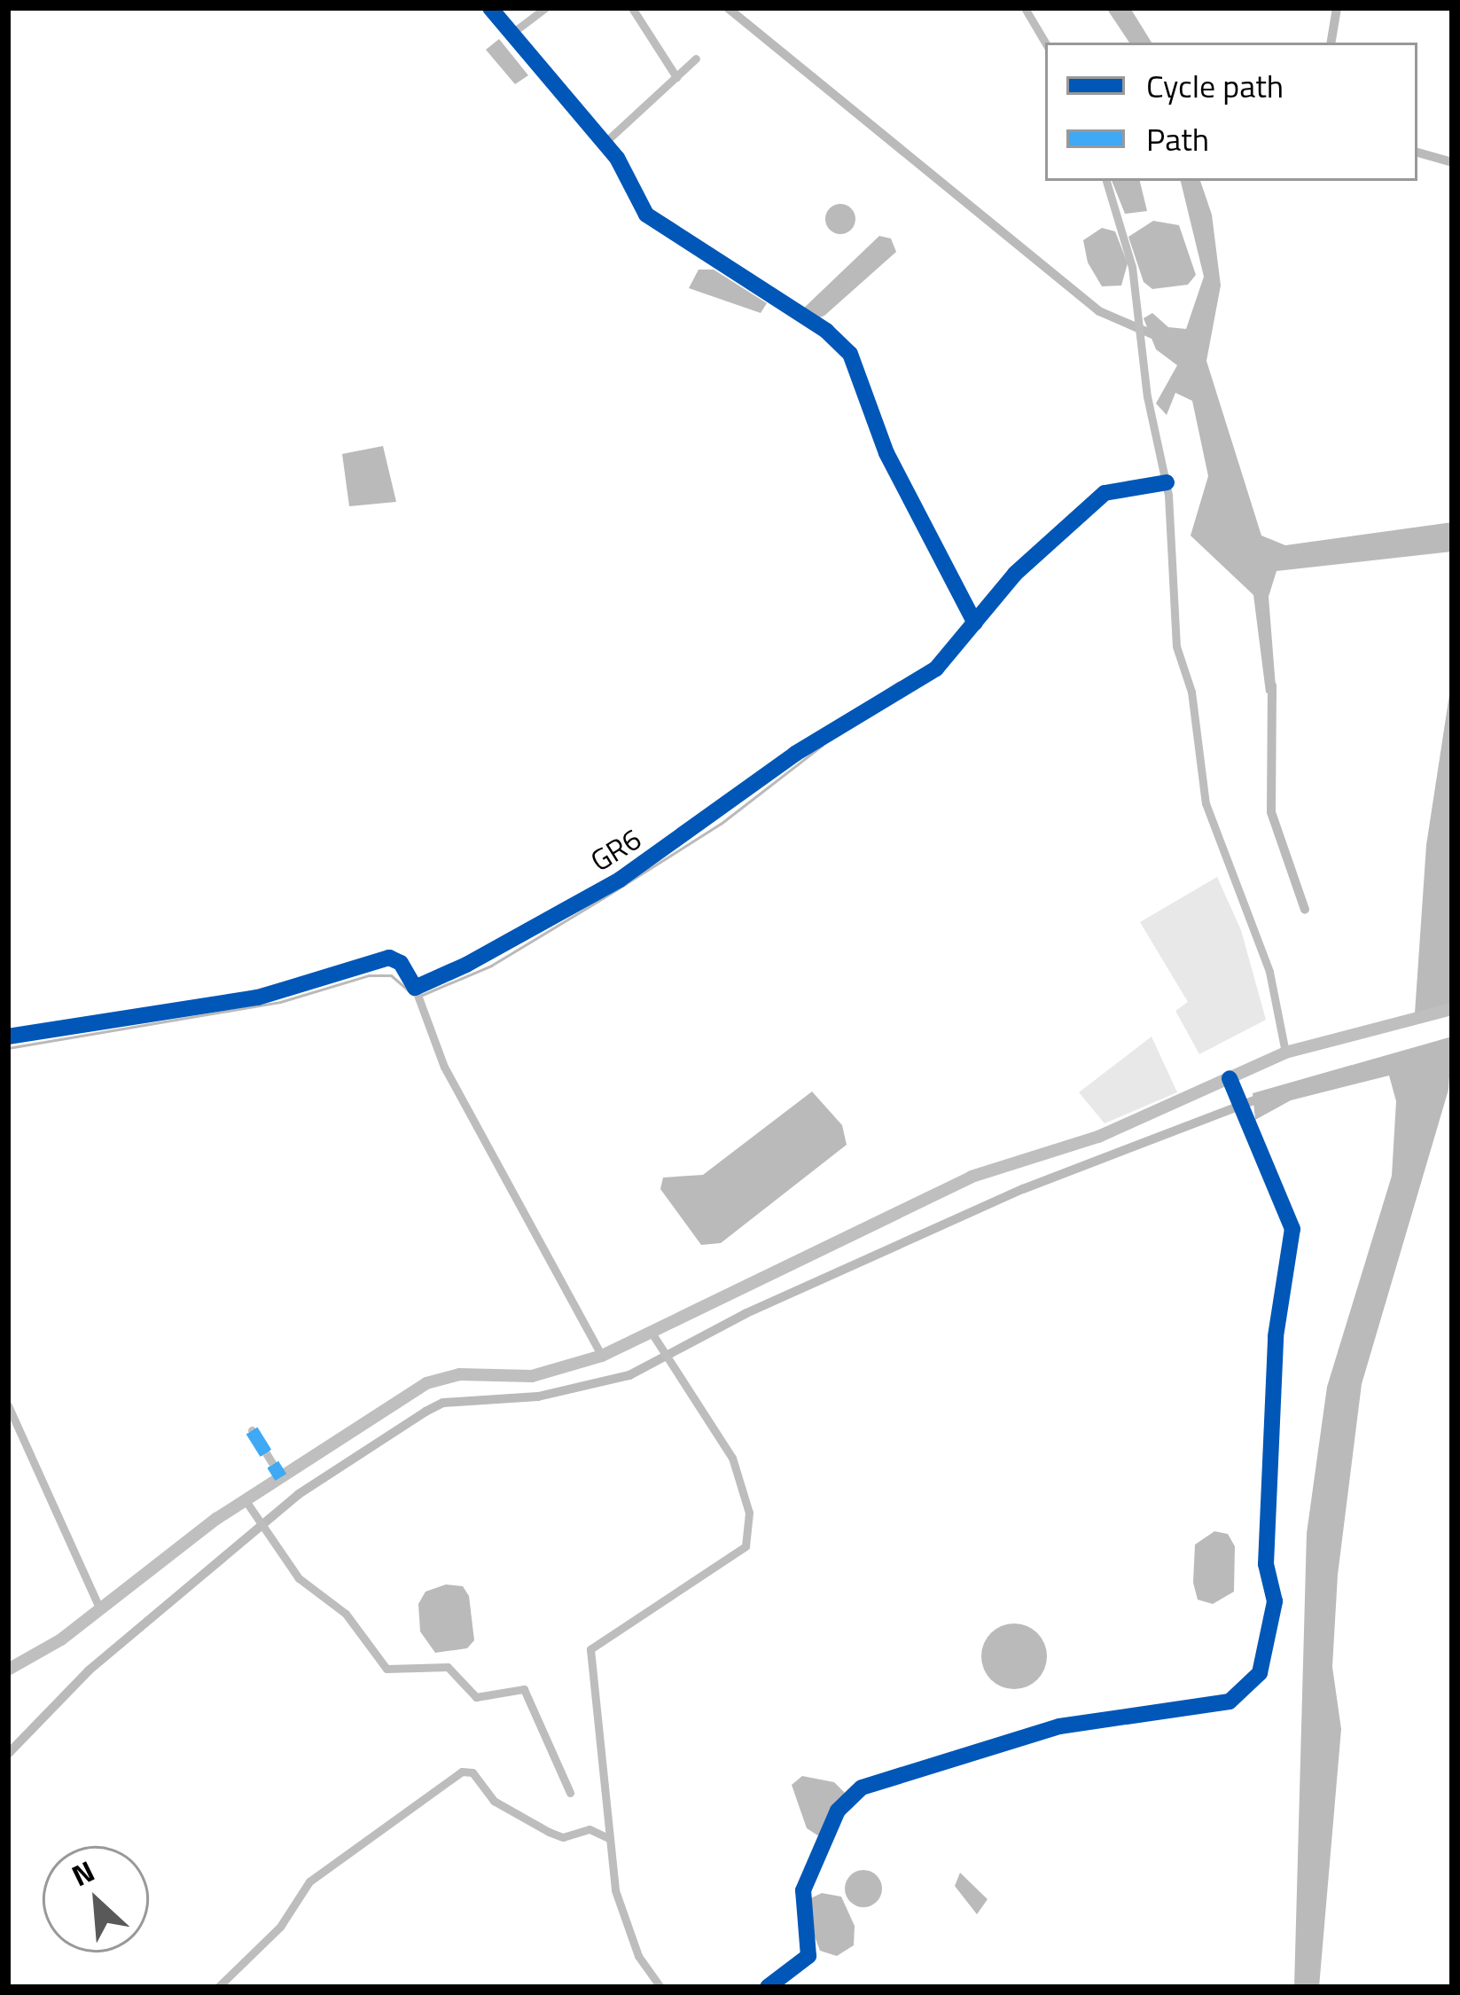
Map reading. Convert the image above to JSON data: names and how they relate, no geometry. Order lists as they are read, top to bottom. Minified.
{"streets":{"street":["GR6"]},"legend":["Cycle path","Path"],"north":"top left"}
